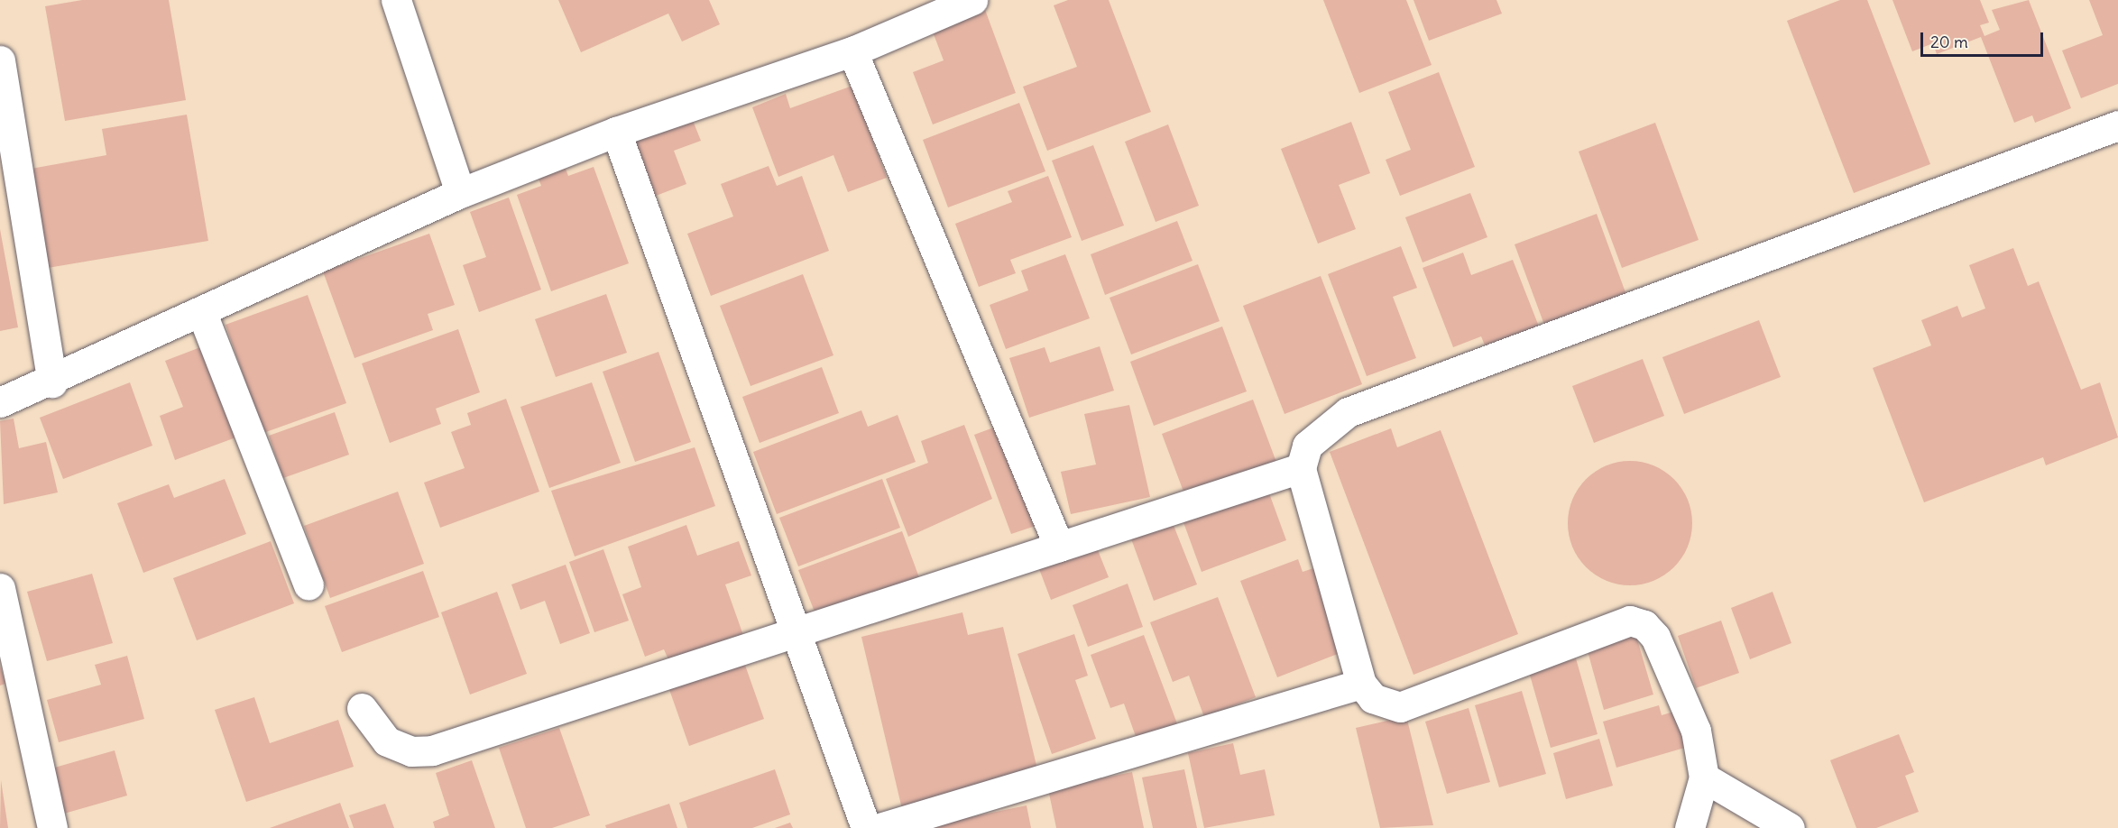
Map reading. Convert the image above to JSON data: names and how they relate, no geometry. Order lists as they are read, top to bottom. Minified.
{"scale_bar":"20 m"}
